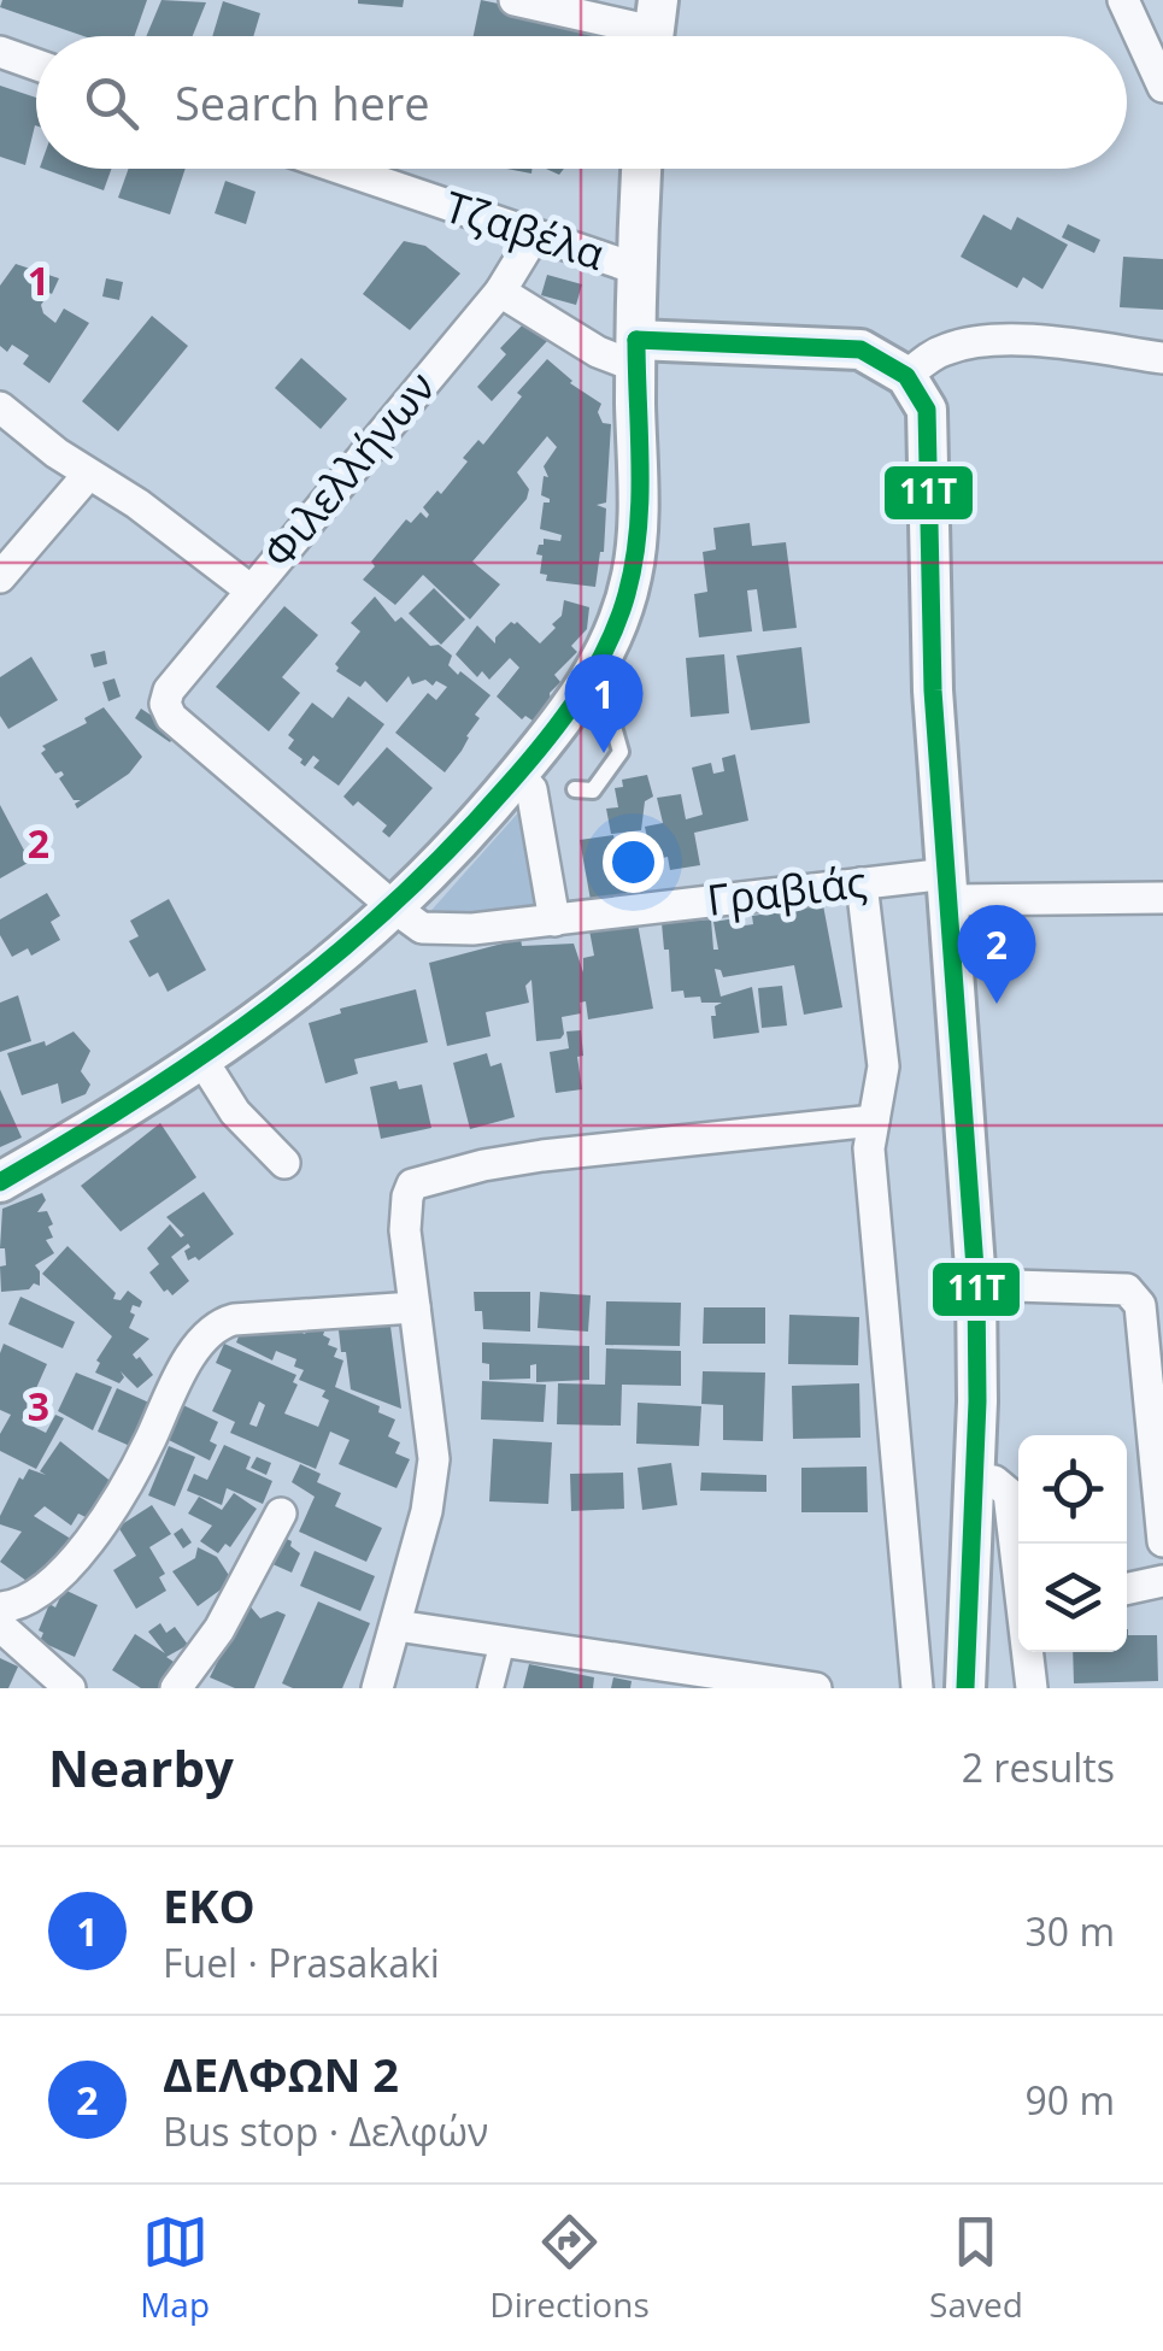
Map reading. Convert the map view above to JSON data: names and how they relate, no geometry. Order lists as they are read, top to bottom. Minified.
{"streets":{"street":["Τζαβέλα","Φιλελλήνων","Γραβιάς"]},"crossings":[["Τζαβέλα","Φιλελλήνων"],["Φιλελλήνων","Γραβιάς"]],"lines":["transit line 11Τ"],"page":{"search":"Search here","pins":["1","2"],"heading":["Nearby","2 results"],"list":[{"mark":"1","name":"EKO","note":"Fuel · Prasakaki","value":"30 m"},{"mark":"2","name":"ΔΕΛΦΩΝ 2","note":"Bus stop · Δελφών","value":"90 m"}],"nav":["Map","Directions","Saved"]},"grid":{"rows":["1","2","3"]}}
